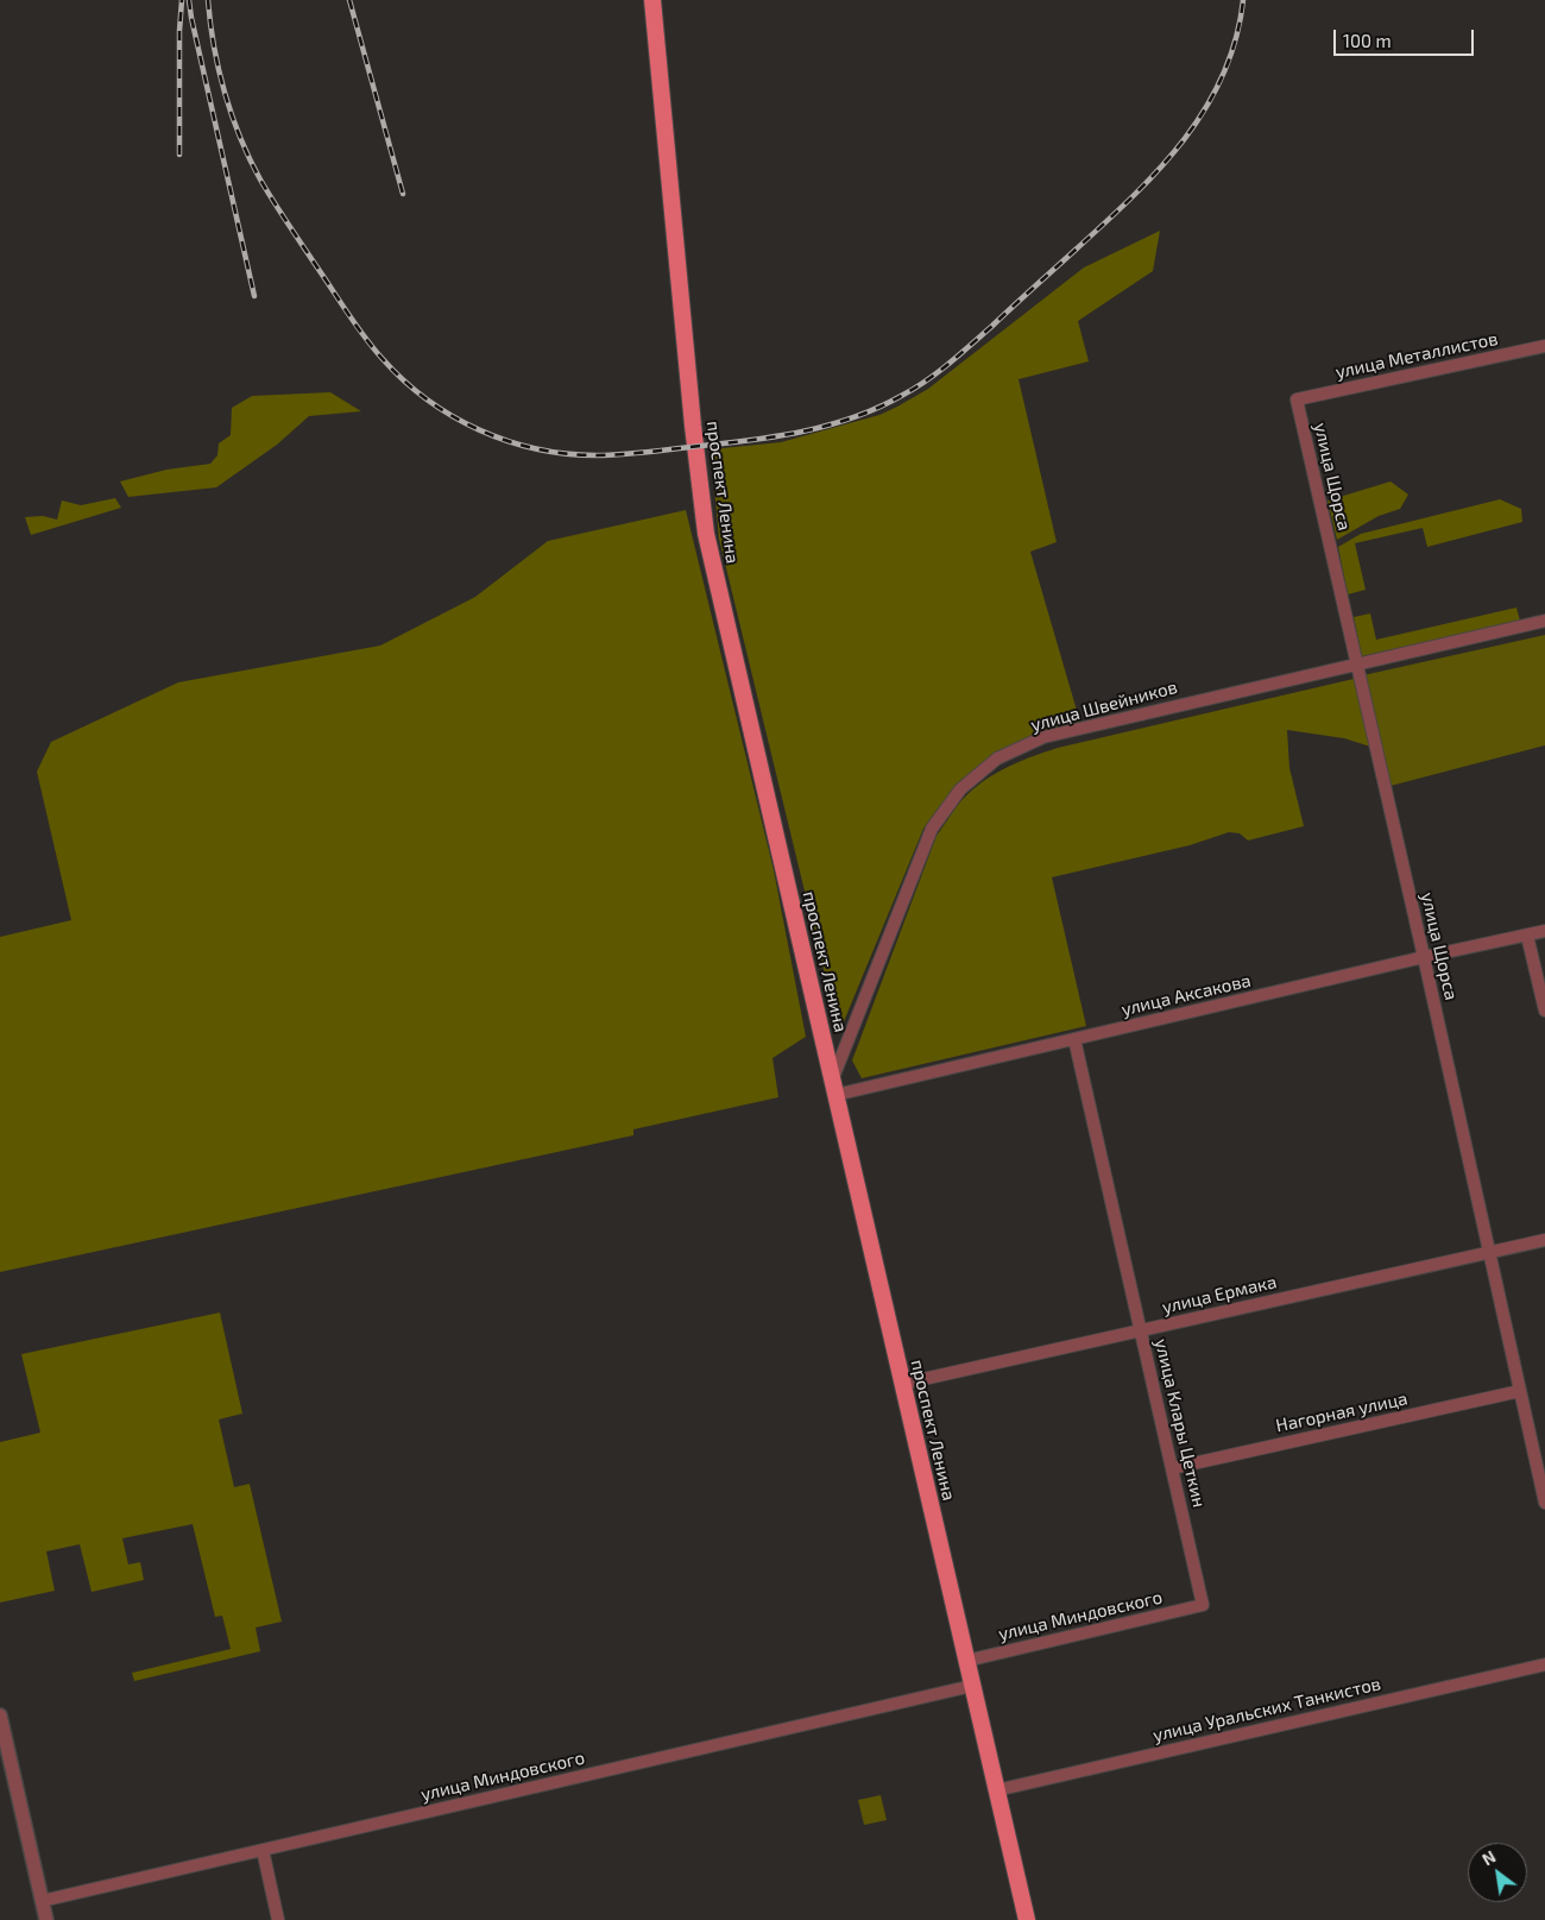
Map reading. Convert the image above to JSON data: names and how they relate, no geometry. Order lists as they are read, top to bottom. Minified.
{"streets":{"main road":["проспект Ленина"],"street":["улица Металлистов","улица Щорса","улица Швейников","улица Аксакова","улица Ермака","Нагорная улица","улица Клары Цеткин","улица Миндовского","улица Уральских Танкистов"]},"crossings":[["улица Металлистов","улица Щорса"],["улица Щорса","улица Швейников"],["улица Щорса","улица Аксакова"],["улица Щорса","улица Ермака"],["улица Щорса","Нагорная улица"],["проспект Ленина","улица Швейников"],["проспект Ленина","улица Аксакова"],["проспект Ленина","улица Ермака"],["проспект Ленина","улица Миндовского"],["проспект Ленина","улица Уральских Танкистов"],["улица Швейников","улица Аксакова"],["улица Аксакова","улица Клары Цеткин"],["улица Ермака","улица Клары Цеткин"],["Нагорная улица","улица Клары Цеткин"],["улица Клары Цеткин","улица Миндовского"]],"scale_bar":"100 m","north":"top left"}
